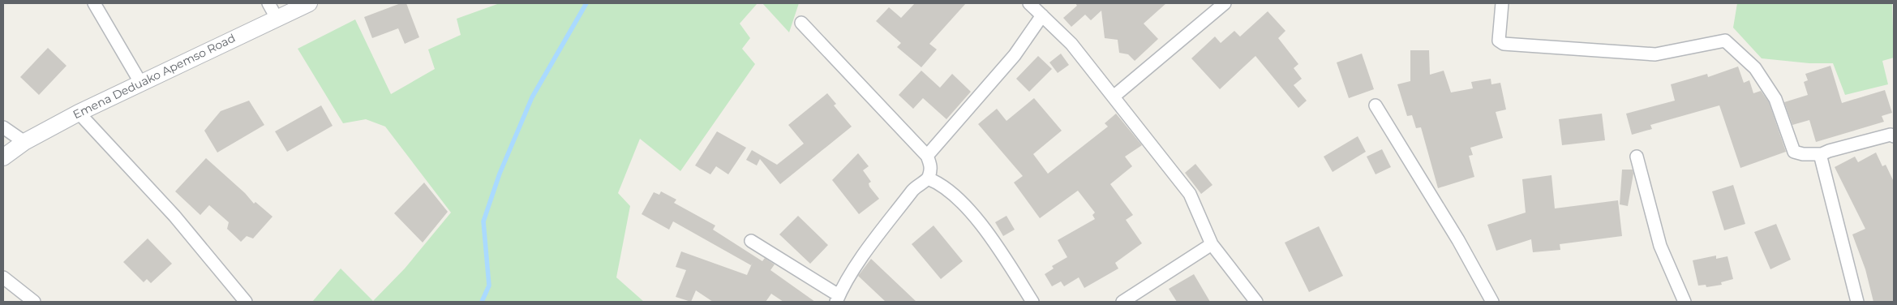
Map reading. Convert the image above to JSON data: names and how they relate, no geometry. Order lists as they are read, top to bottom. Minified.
{"streets":{"street":["Emena Deduako Apemso Road"]}}
